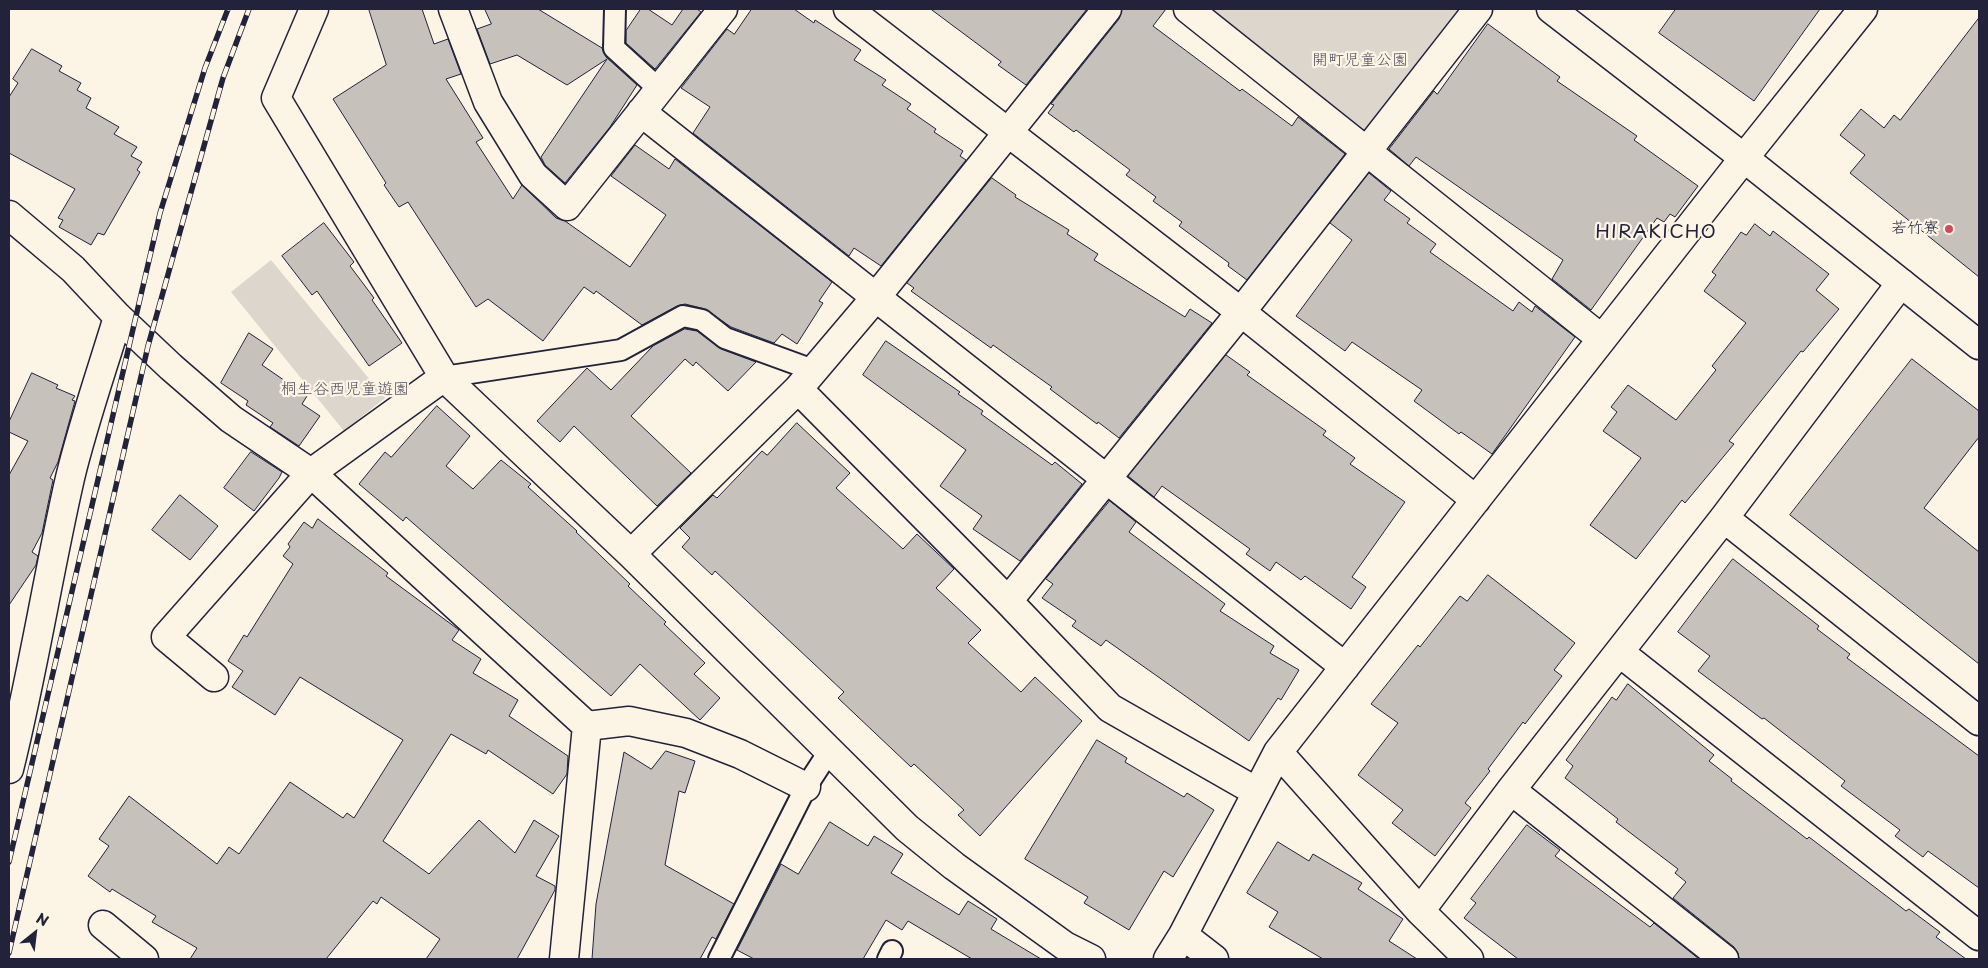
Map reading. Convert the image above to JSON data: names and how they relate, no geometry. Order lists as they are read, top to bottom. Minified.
{"districts":["HIRAKICHO"],"parks":["開町児童公園","桐生谷西児童遊園"],"places":["若竹寮"],"north":"top right"}
